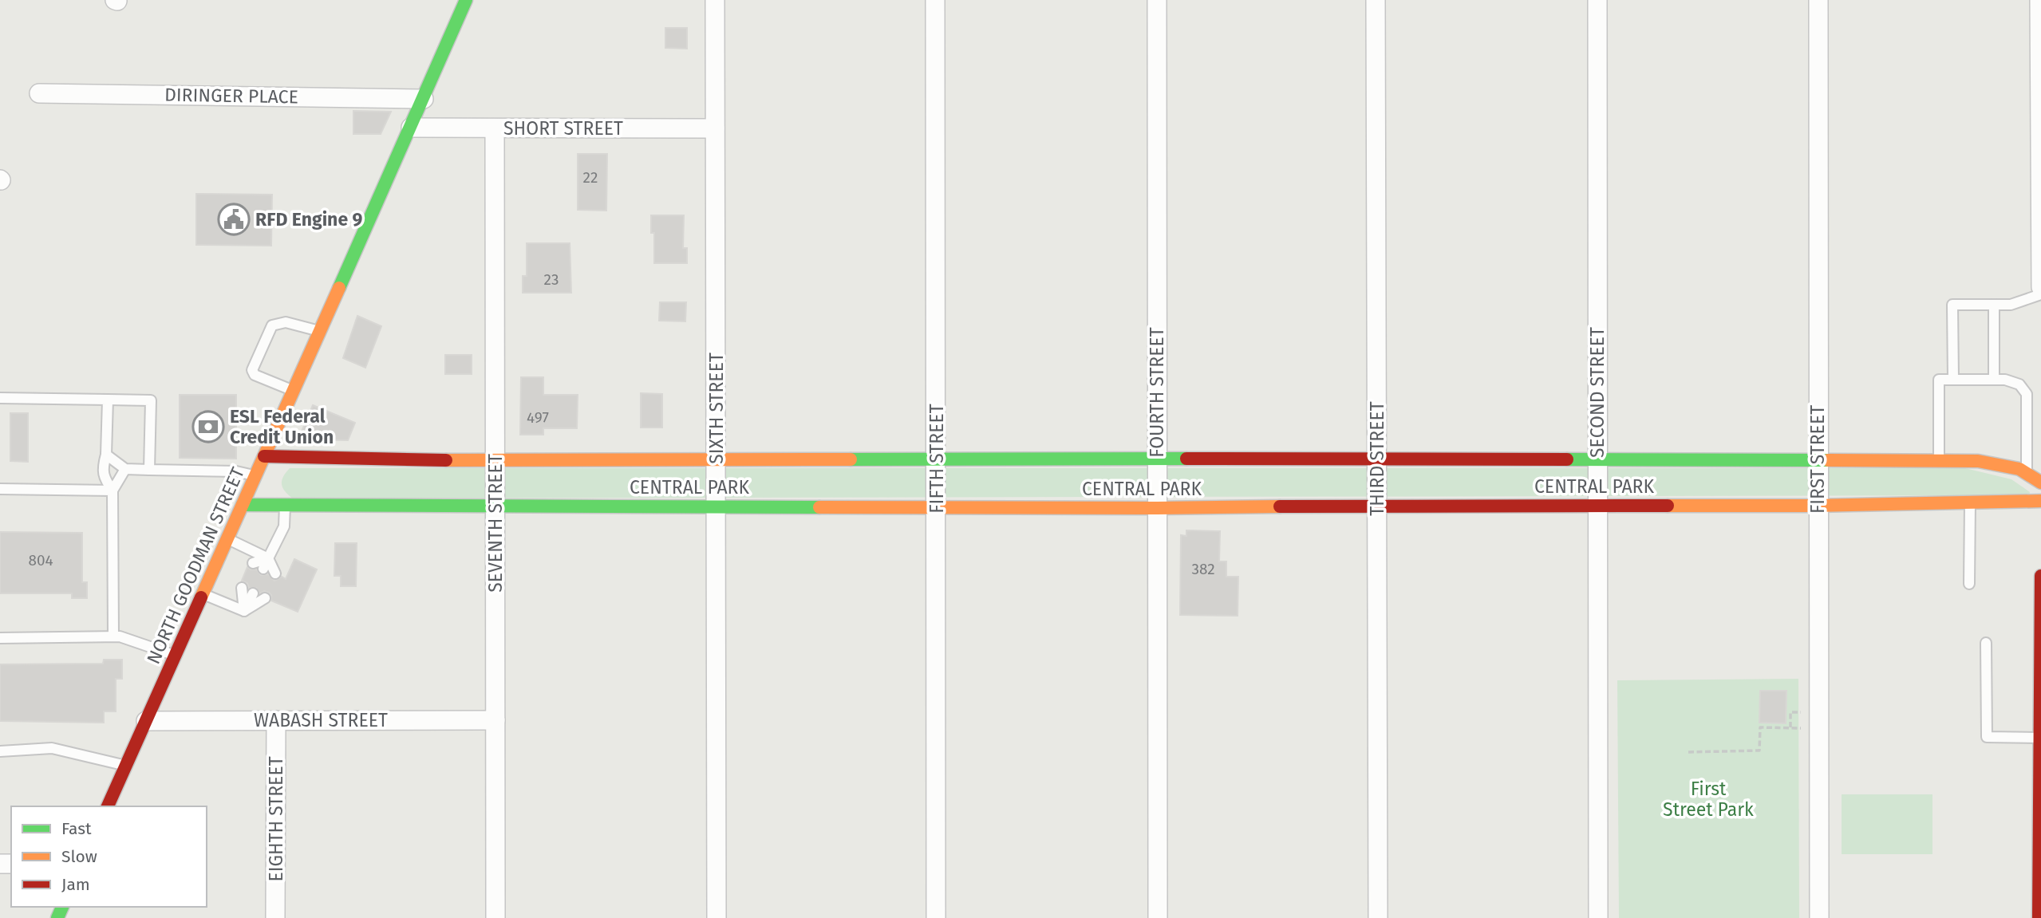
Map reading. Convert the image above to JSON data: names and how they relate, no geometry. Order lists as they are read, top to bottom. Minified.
{"streets":{"main road":["CENTRAL PARK","NORTH GOODMAN STREET"],"street":["DIRINGER PLACE","SHORT STREET","FOURTH STREET","SECOND STREET","SIXTH STREET","FIFTH STREET","THIRD STREET","FIRST STREET","SEVENTH STREET","WABASH STREET","EIGHTH STREET"]},"crossings":[["DIRINGER PLACE","NORTH GOODMAN STREET"],["SHORT STREET","SIXTH STREET"],["SHORT STREET","SEVENTH STREET"],["SHORT STREET","NORTH GOODMAN STREET"],["FOURTH STREET","CENTRAL PARK"],["SECOND STREET","CENTRAL PARK"],["SIXTH STREET","CENTRAL PARK"],["FIFTH STREET","CENTRAL PARK"],["THIRD STREET","CENTRAL PARK"],["FIRST STREET","CENTRAL PARK"],["CENTRAL PARK","SEVENTH STREET"],["CENTRAL PARK","NORTH GOODMAN STREET"],["SEVENTH STREET","WABASH STREET"],["NORTH GOODMAN STREET","WABASH STREET"],["WABASH STREET","EIGHTH STREET"]],"parks":["First Street Park"],"places":{"public building":["RFD Engine 9"],"bank":["ESL Federal Credit Union"]},"house_numbers":["22","23","497","804","382"],"legend":["Fast","Slow","Jam"]}
